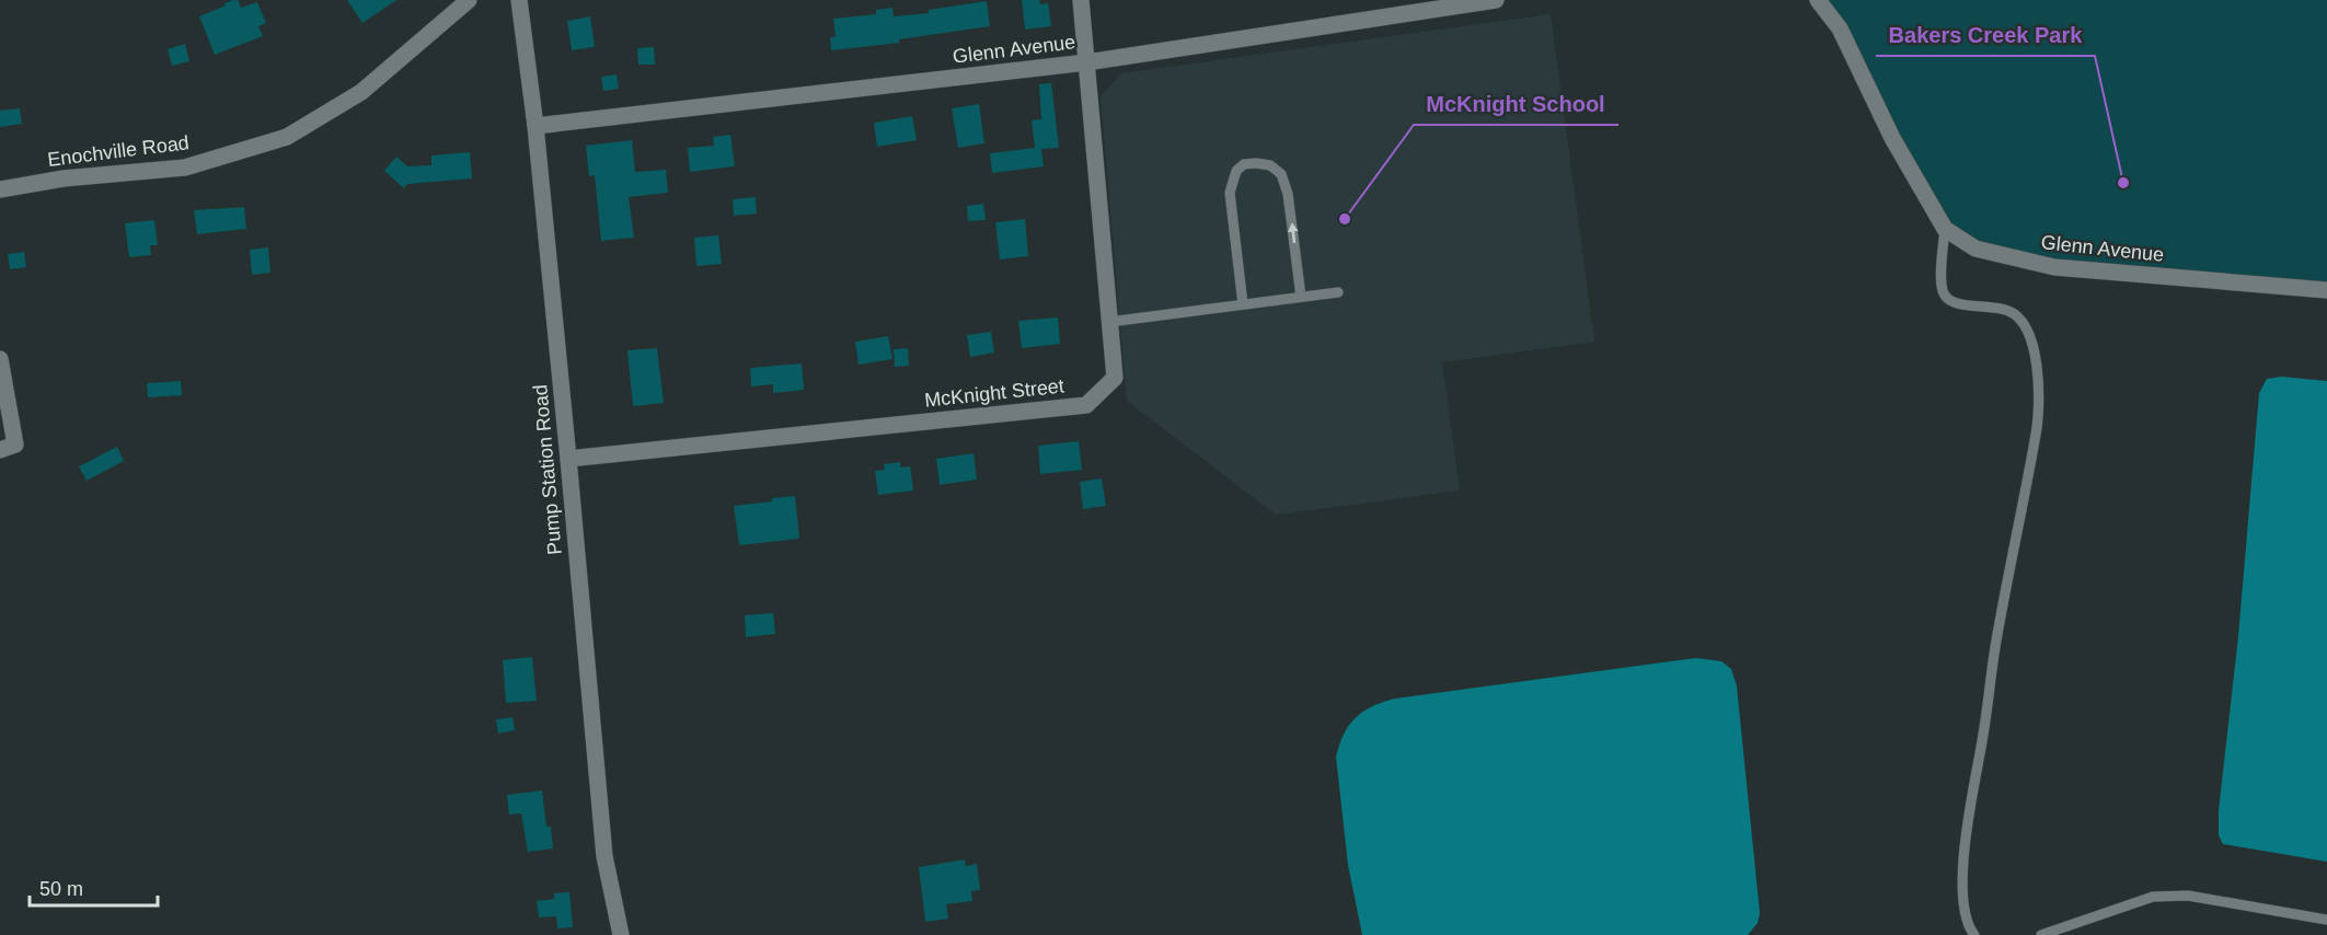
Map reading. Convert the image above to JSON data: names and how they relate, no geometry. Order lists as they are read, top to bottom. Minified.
{"streets":{"street":["Glenn Avenue","Enochville Road","McKnight Street","Pump Station Road"]},"crossings":[["Glenn Avenue","McKnight Street"],["Glenn Avenue","Pump Station Road"],["McKnight Street","Pump Station Road"]],"places":["Bakers Creek Park","McKnight School"],"scale_bar":"50 m"}
